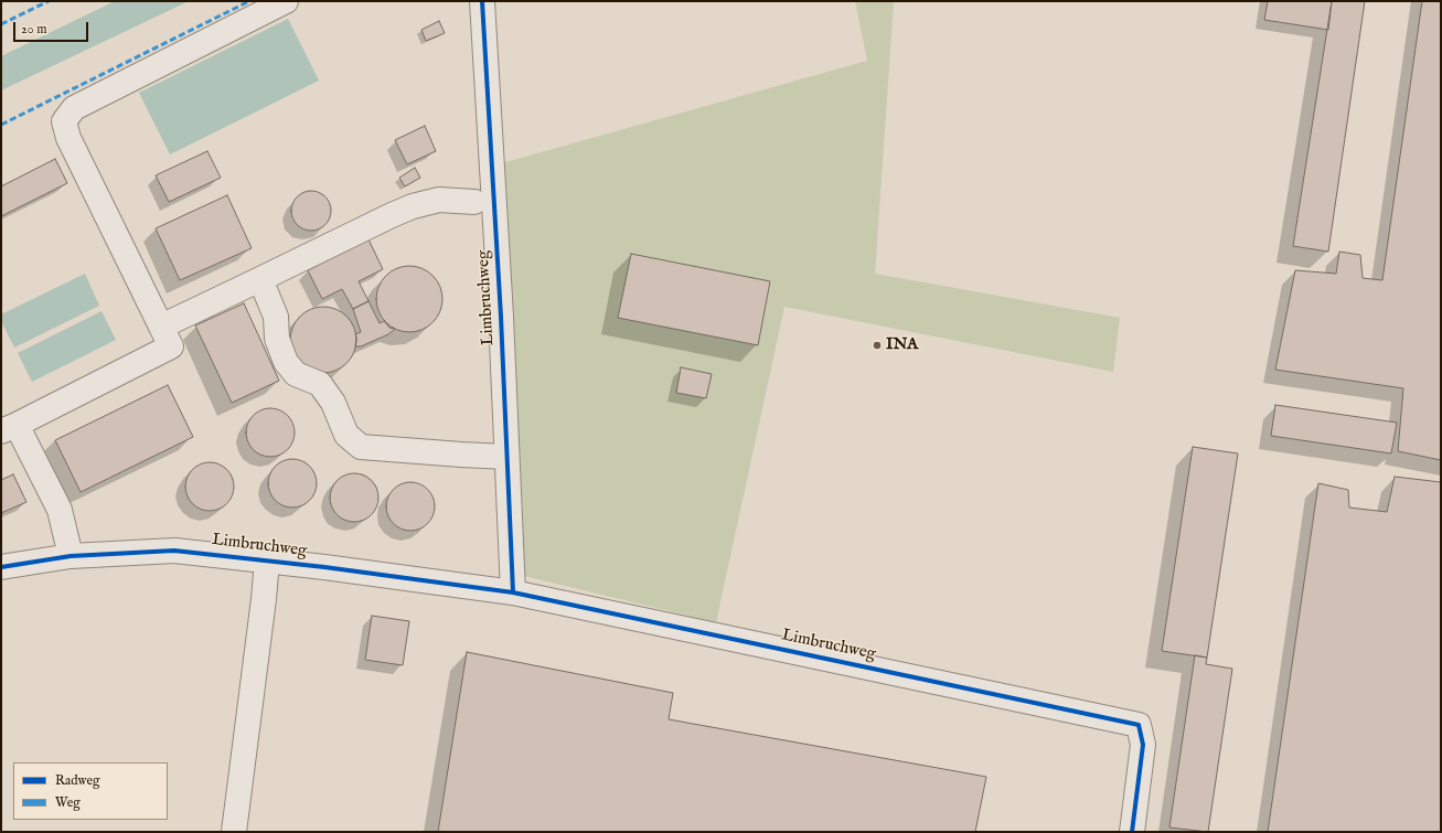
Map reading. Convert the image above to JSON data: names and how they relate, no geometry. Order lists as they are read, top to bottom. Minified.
{"streets":{"street":["Limbruchweg"]},"places":["INA"],"legend":["Radweg","Weg"],"scale_bar":"20 m"}
